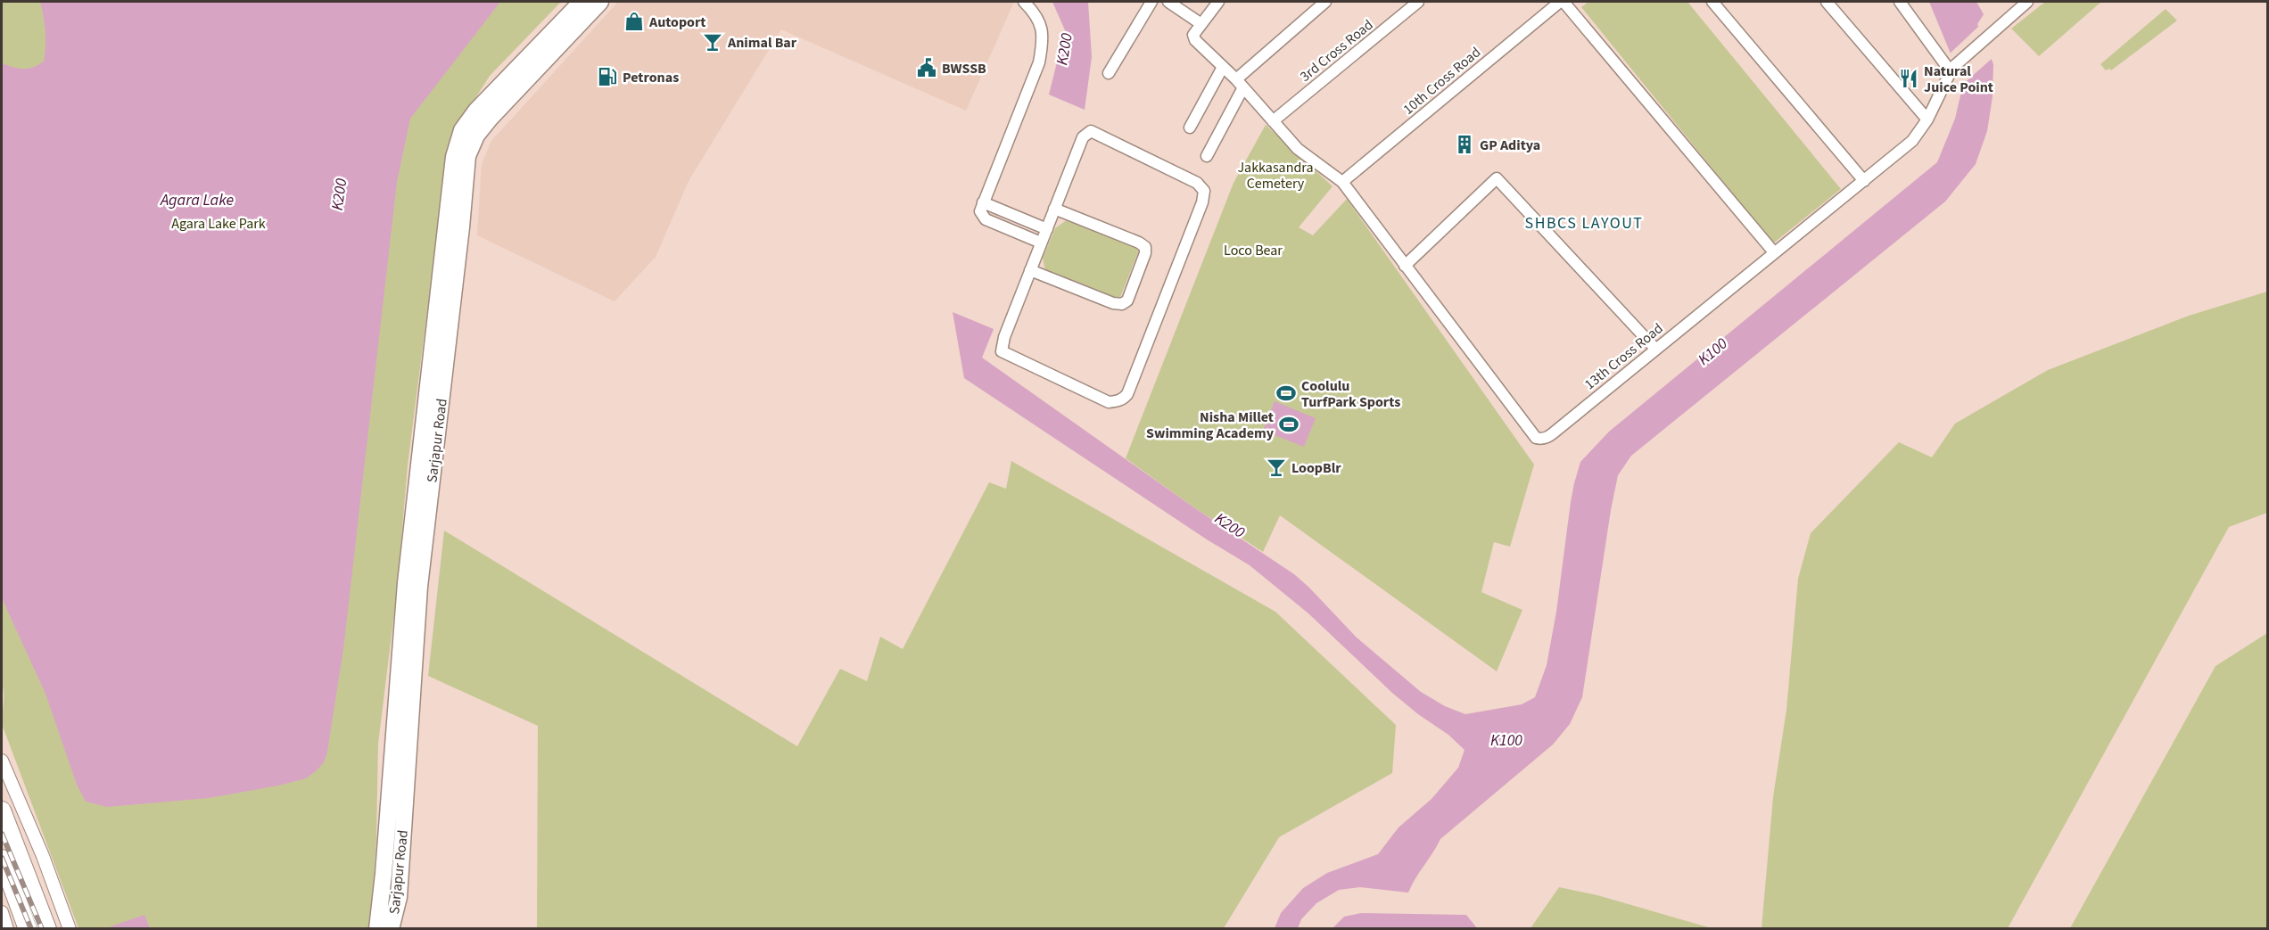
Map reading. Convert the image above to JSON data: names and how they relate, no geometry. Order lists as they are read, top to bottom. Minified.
{"streets":{"main road":["Sarjapur Road"],"street":["3rd Cross Road","10th Cross Road","13th Cross Road"]},"crossings":[["3rd Cross Road","13th Cross Road"],["10th Cross Road","13th Cross Road"]],"districts":["SHBCS LAYOUT"],"water":["K200","Agara Lake","K100"],"parks":["Jakkasandra Cemetery","Agara Lake Park","Loco Bear"],"places":{"shop":["Autoport"],"bar":["Animal Bar","LoopBlr"],"public building":["BWSSB"],"fuel station":["Petronas"],"restaurant":["Natural Juice Point"],"building":["GP Aditya"],"sports":["Coolulu TurfPark Sports","Nisha Millet Swimming Academy"]}}
